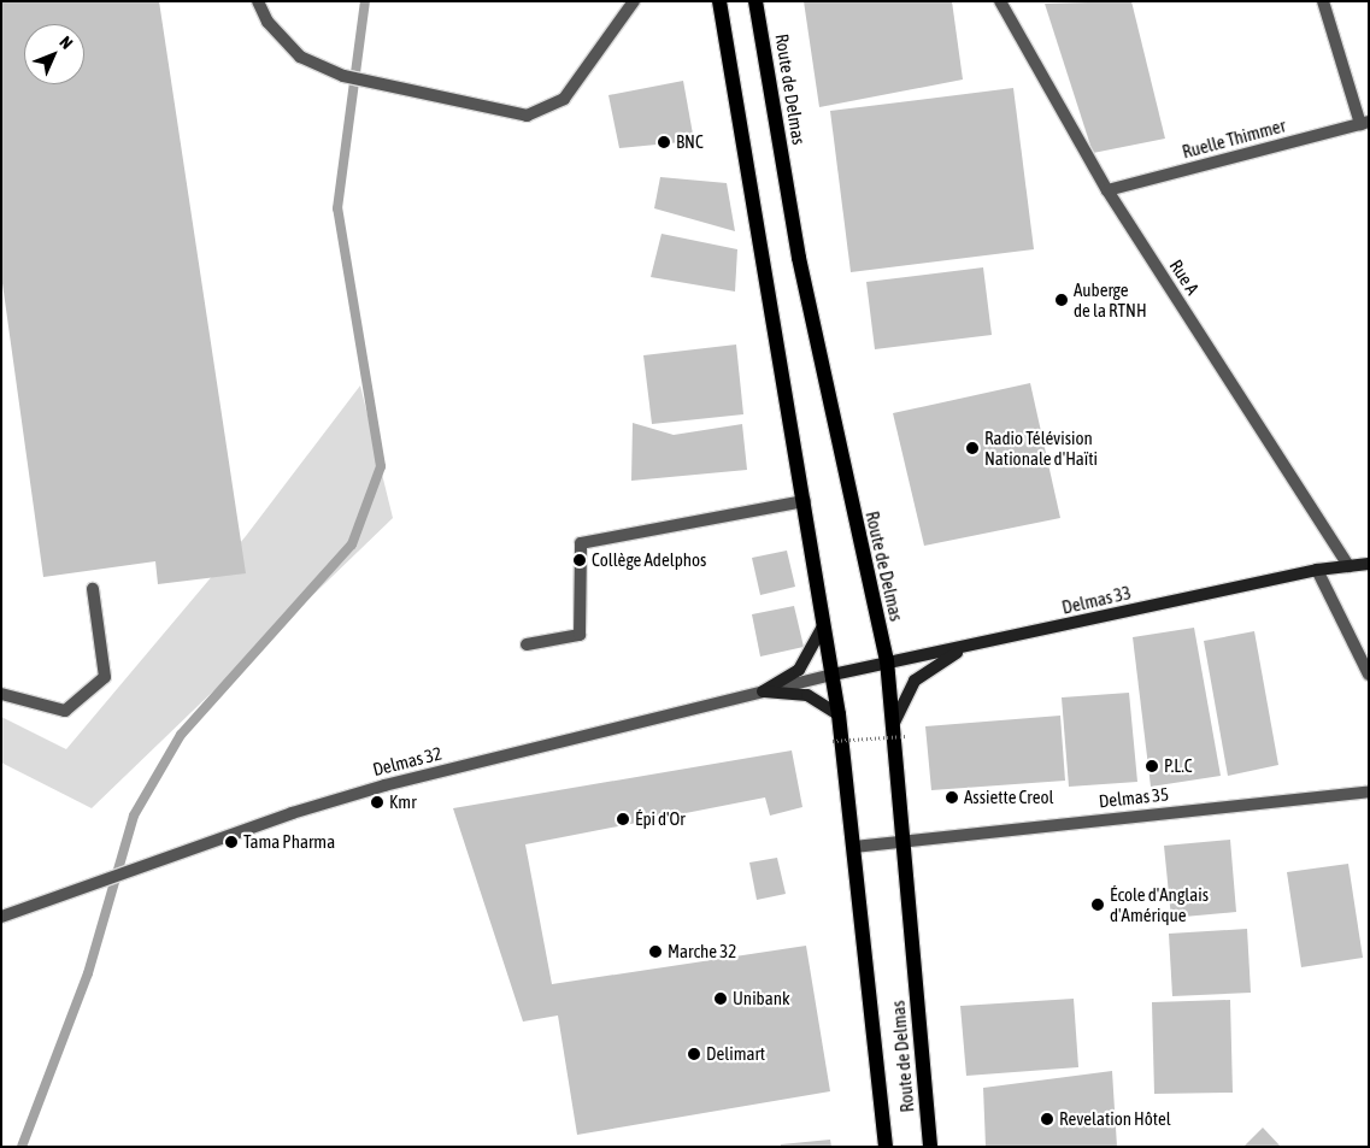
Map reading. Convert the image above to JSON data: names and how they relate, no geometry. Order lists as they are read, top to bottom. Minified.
{"streets":{"main road":["Route de Delmas","Delmas 33"],"street":["Ruelle Thimmer","Rue A","Delmas 32","Delmas 35"]},"crossings":[["Route de Delmas","Delmas 33"],["Route de Delmas","Delmas 32"],["Route de Delmas","Delmas 35"],["Ruelle Thimmer","Rue A"],["Rue A","Delmas 33"],["Delmas 33","Delmas 32"]],"places":["BNC","Auberge de la RTNH","Radio Télévision Nationale d'Haïti","Collège Adelphos","P.L.C","Assiette Creol","Kmr","Épi d'Or","Tama Pharma","École d'Anglais d'Amérique","Marche 32","Unibank","Delimart","Revelation Hôtel"],"north":"top right"}
